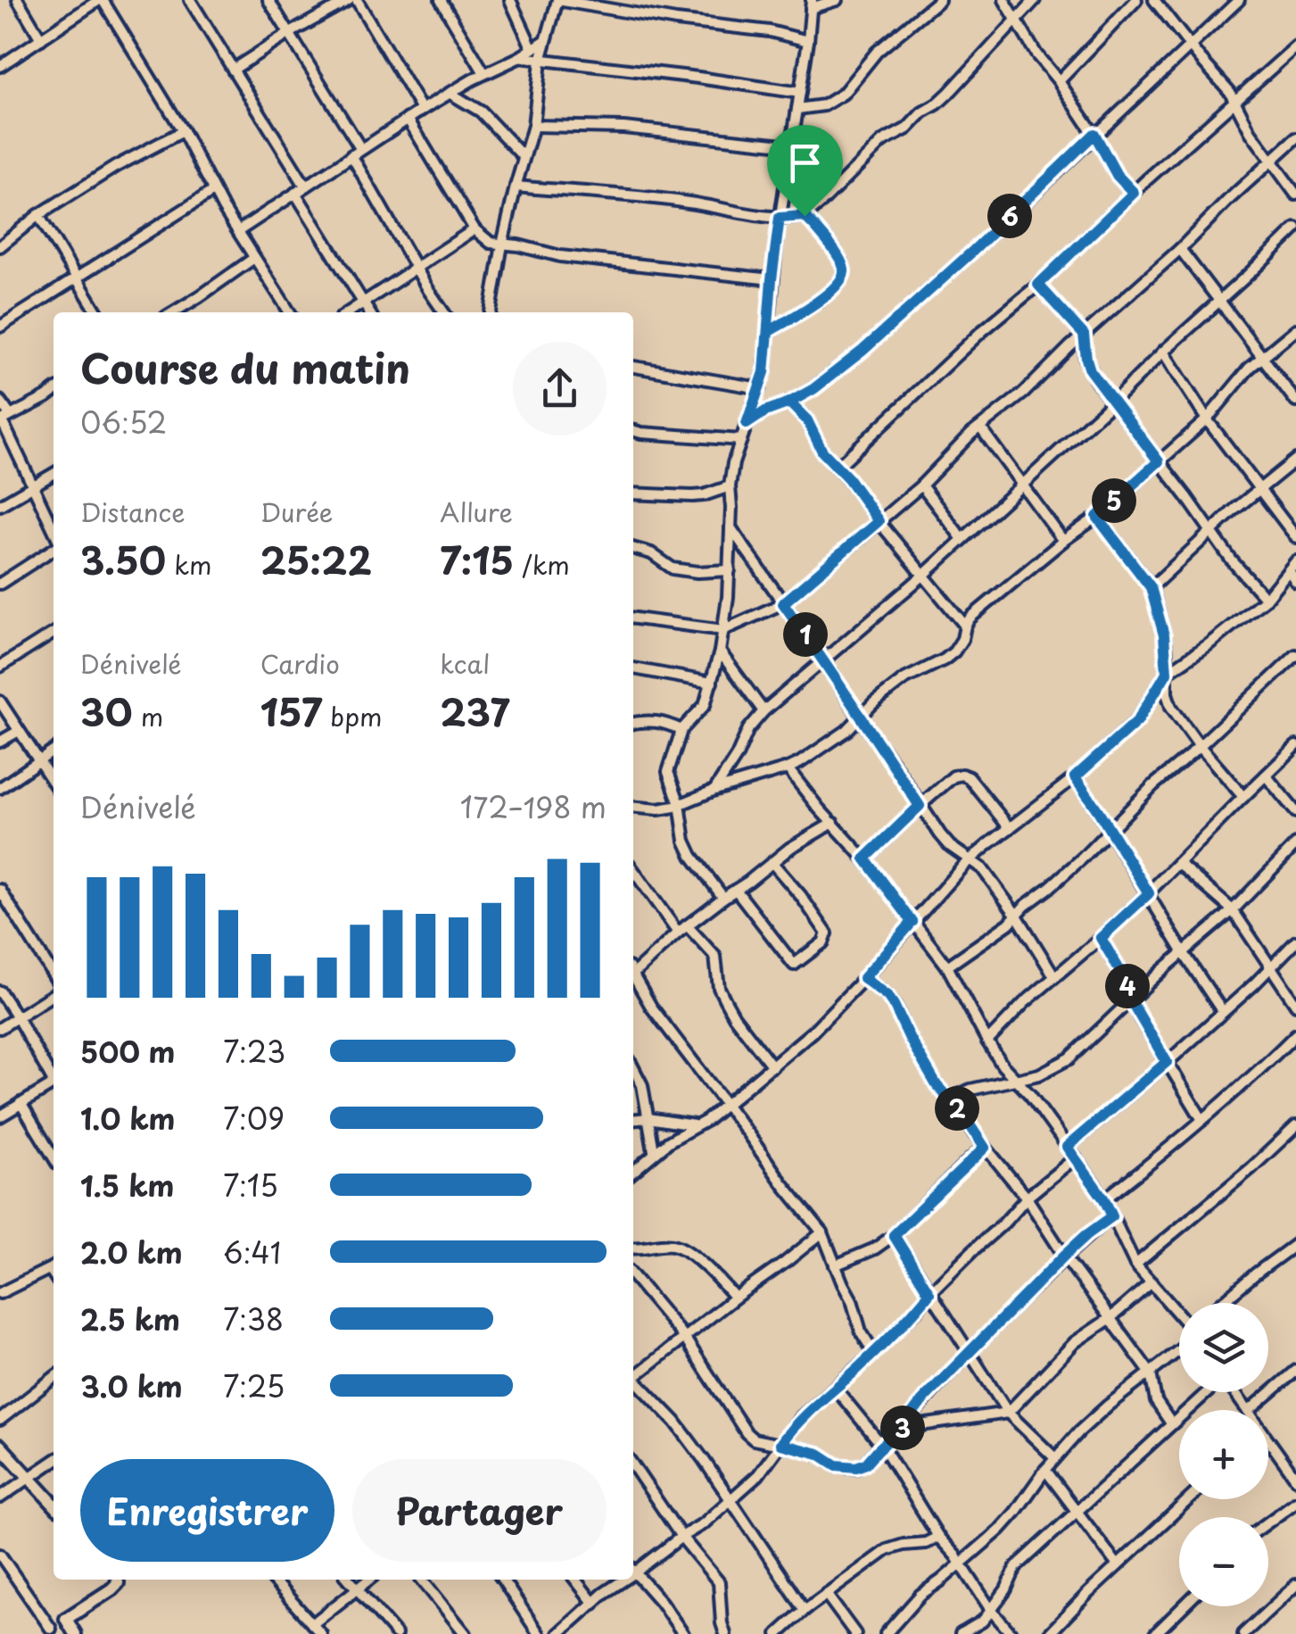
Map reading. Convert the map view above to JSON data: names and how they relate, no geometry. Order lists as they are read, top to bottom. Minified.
{"page":{"pins":["6","5","1","4","2","3"],"heading":["Course du matin","06:52"],"stats":[["Distance","3.50 km"],["Durée","25:22"],["Allure","7:15 /km"],["Dénivelé","30 m"],["Cardio","157 bpm"],["kcal","237"]],"chart":["Dénivelé","172–198 m"],"list":[{"name":"500 m","note":"7:23"},{"name":"1.0 km","note":"7:09"},{"name":"1.5 km","note":"7:15"},{"name":"2.0 km","note":"6:41"},{"name":"2.5 km","note":"7:38"},{"name":"3.0 km","note":"7:25"}],"map_buttons":["+","−"],"buttons":["Enregistrer","Partager"]}}
